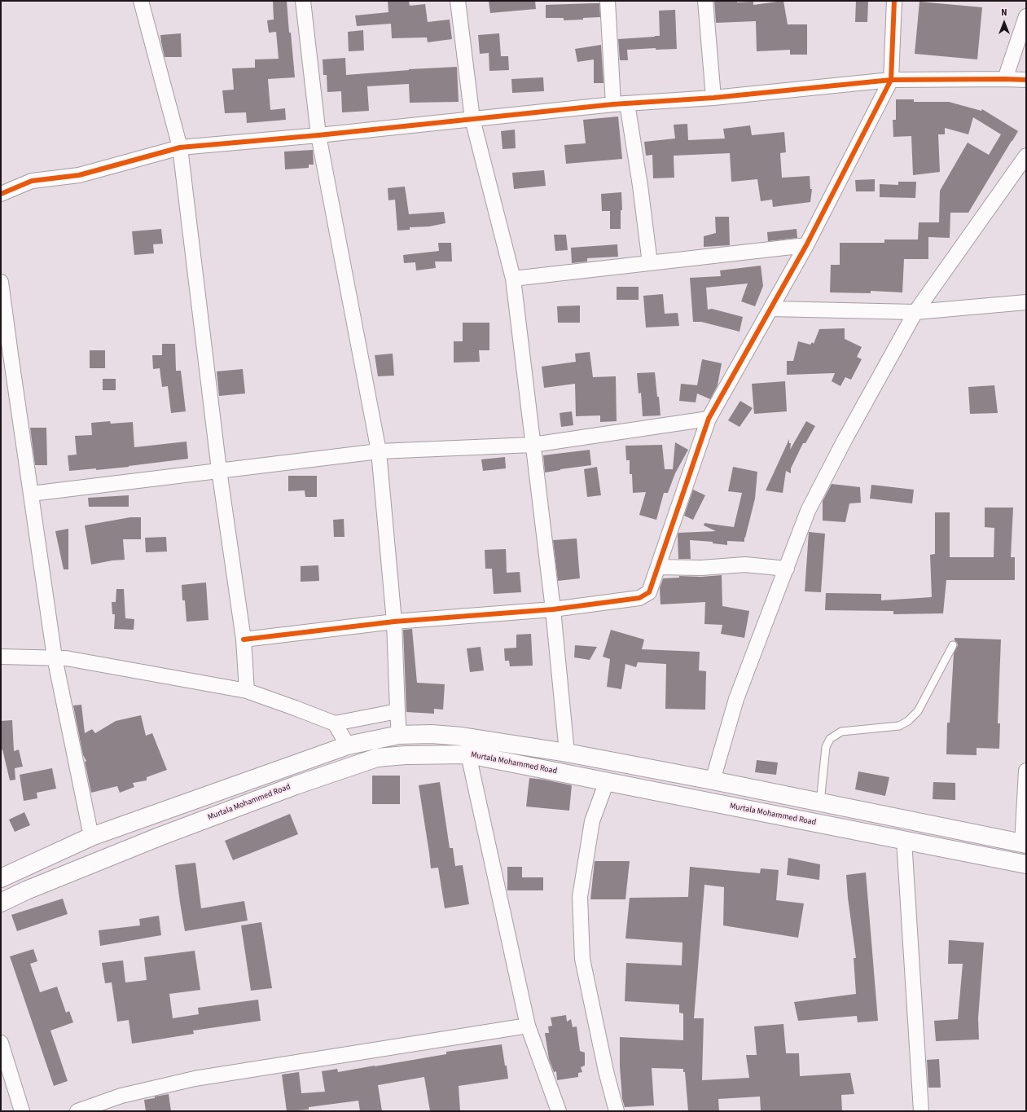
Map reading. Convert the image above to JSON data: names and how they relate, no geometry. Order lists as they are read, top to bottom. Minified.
{"streets":{"main road":["Murtala Mohammed Road"]},"north":"top"}
